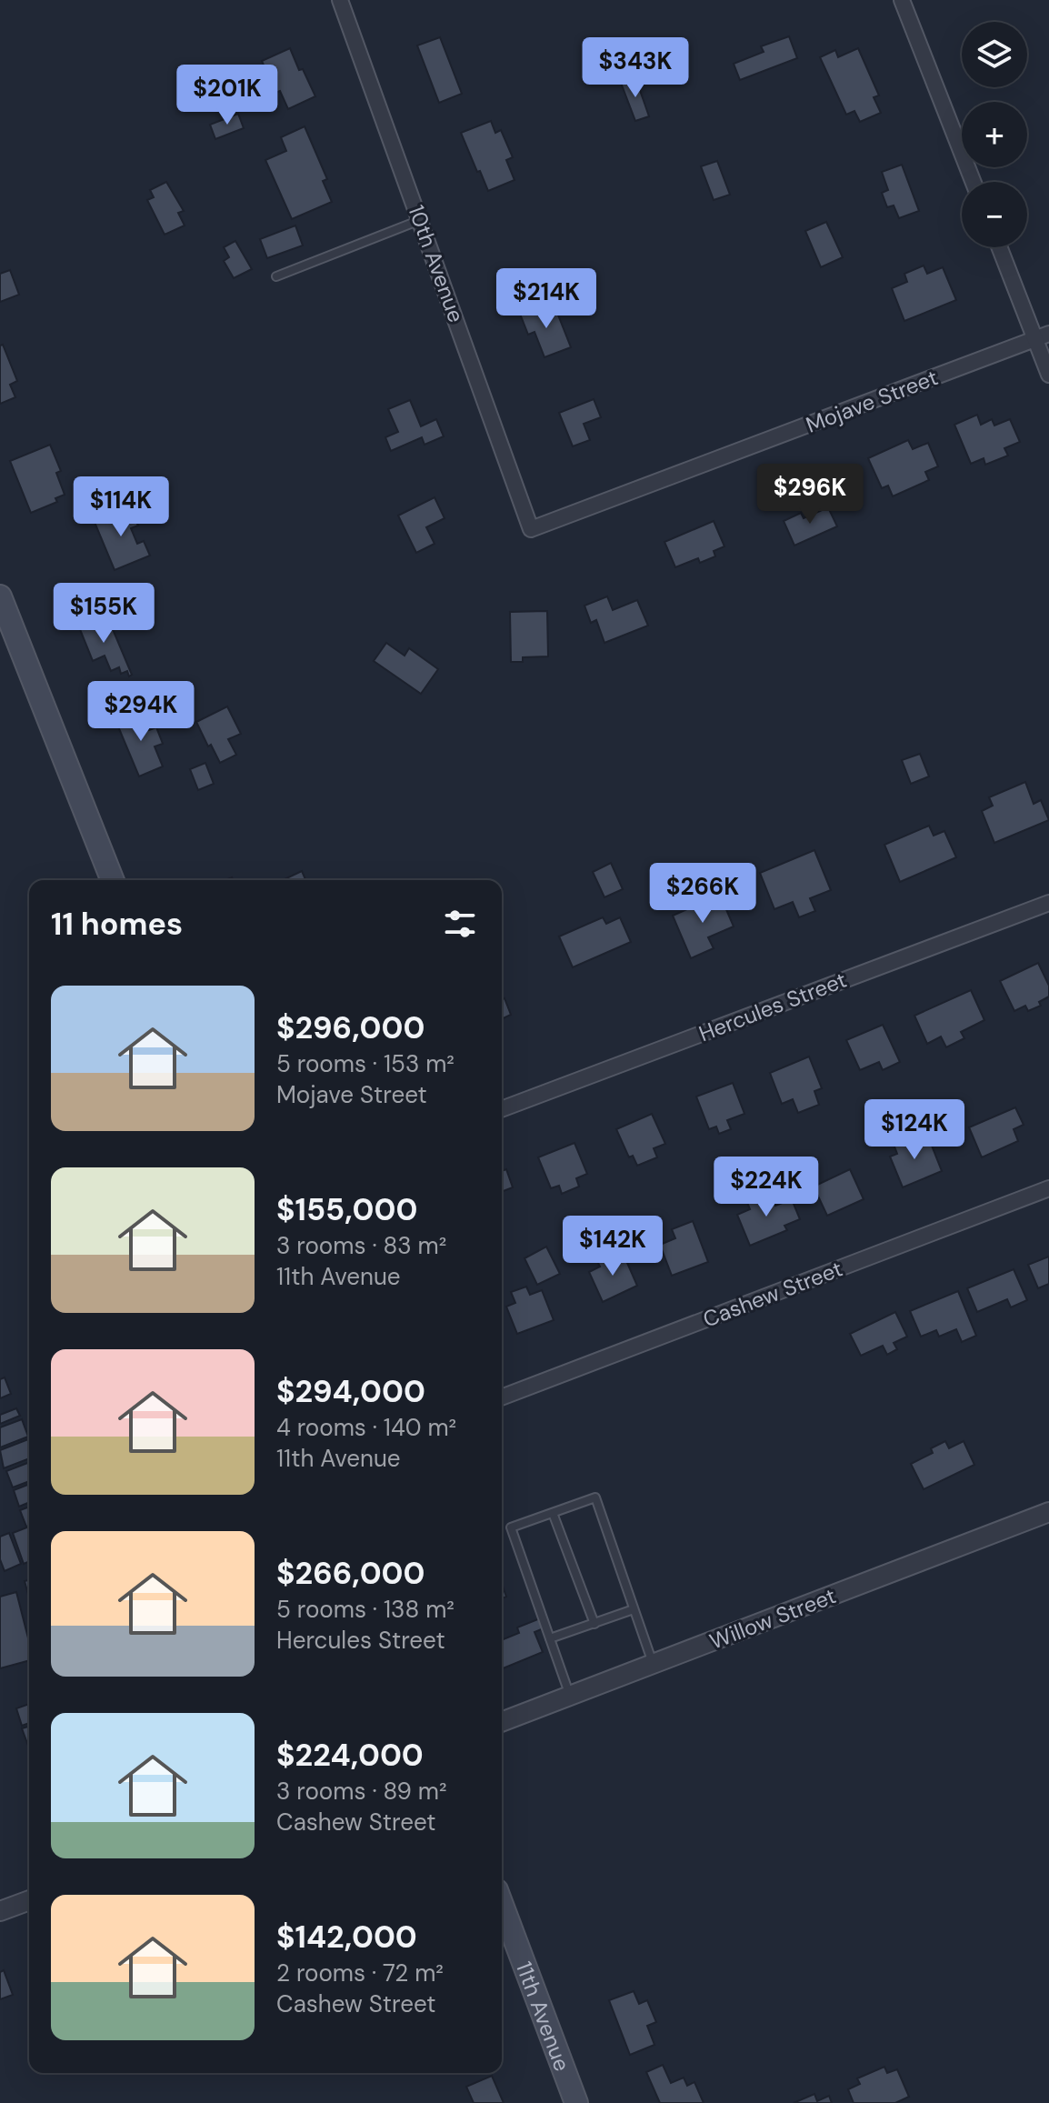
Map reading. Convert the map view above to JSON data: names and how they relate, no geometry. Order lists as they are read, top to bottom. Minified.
{"streets":{"main road":["11th Avenue"],"street":["10th Avenue","Mojave Street","Hercules Street","Cashew Street","Willow Street"]},"crossings":[["10th Avenue","Mojave Street"]],"page":{"map_buttons":["+","−"],"price":["$343K","$201K","$214K","$296K","$114K","$155K","$294K","$266K","$124K","$224K","$142K"],"heading":"11 homes","list":[{"name":"$296,000","note":"5 rooms · 153 m² · Mojave Street"},{"name":"$155,000","note":"3 rooms · 83 m² · 11th Avenue"},{"name":"$294,000","note":"4 rooms · 140 m² · 11th Avenue"},{"name":"$266,000","note":"5 rooms · 138 m² · Hercules Street"},{"name":"$224,000","note":"3 rooms · 89 m² · Cashew Street"},{"name":"$142,000","note":"2 rooms · 72 m² · Cashew Street"}]}}
